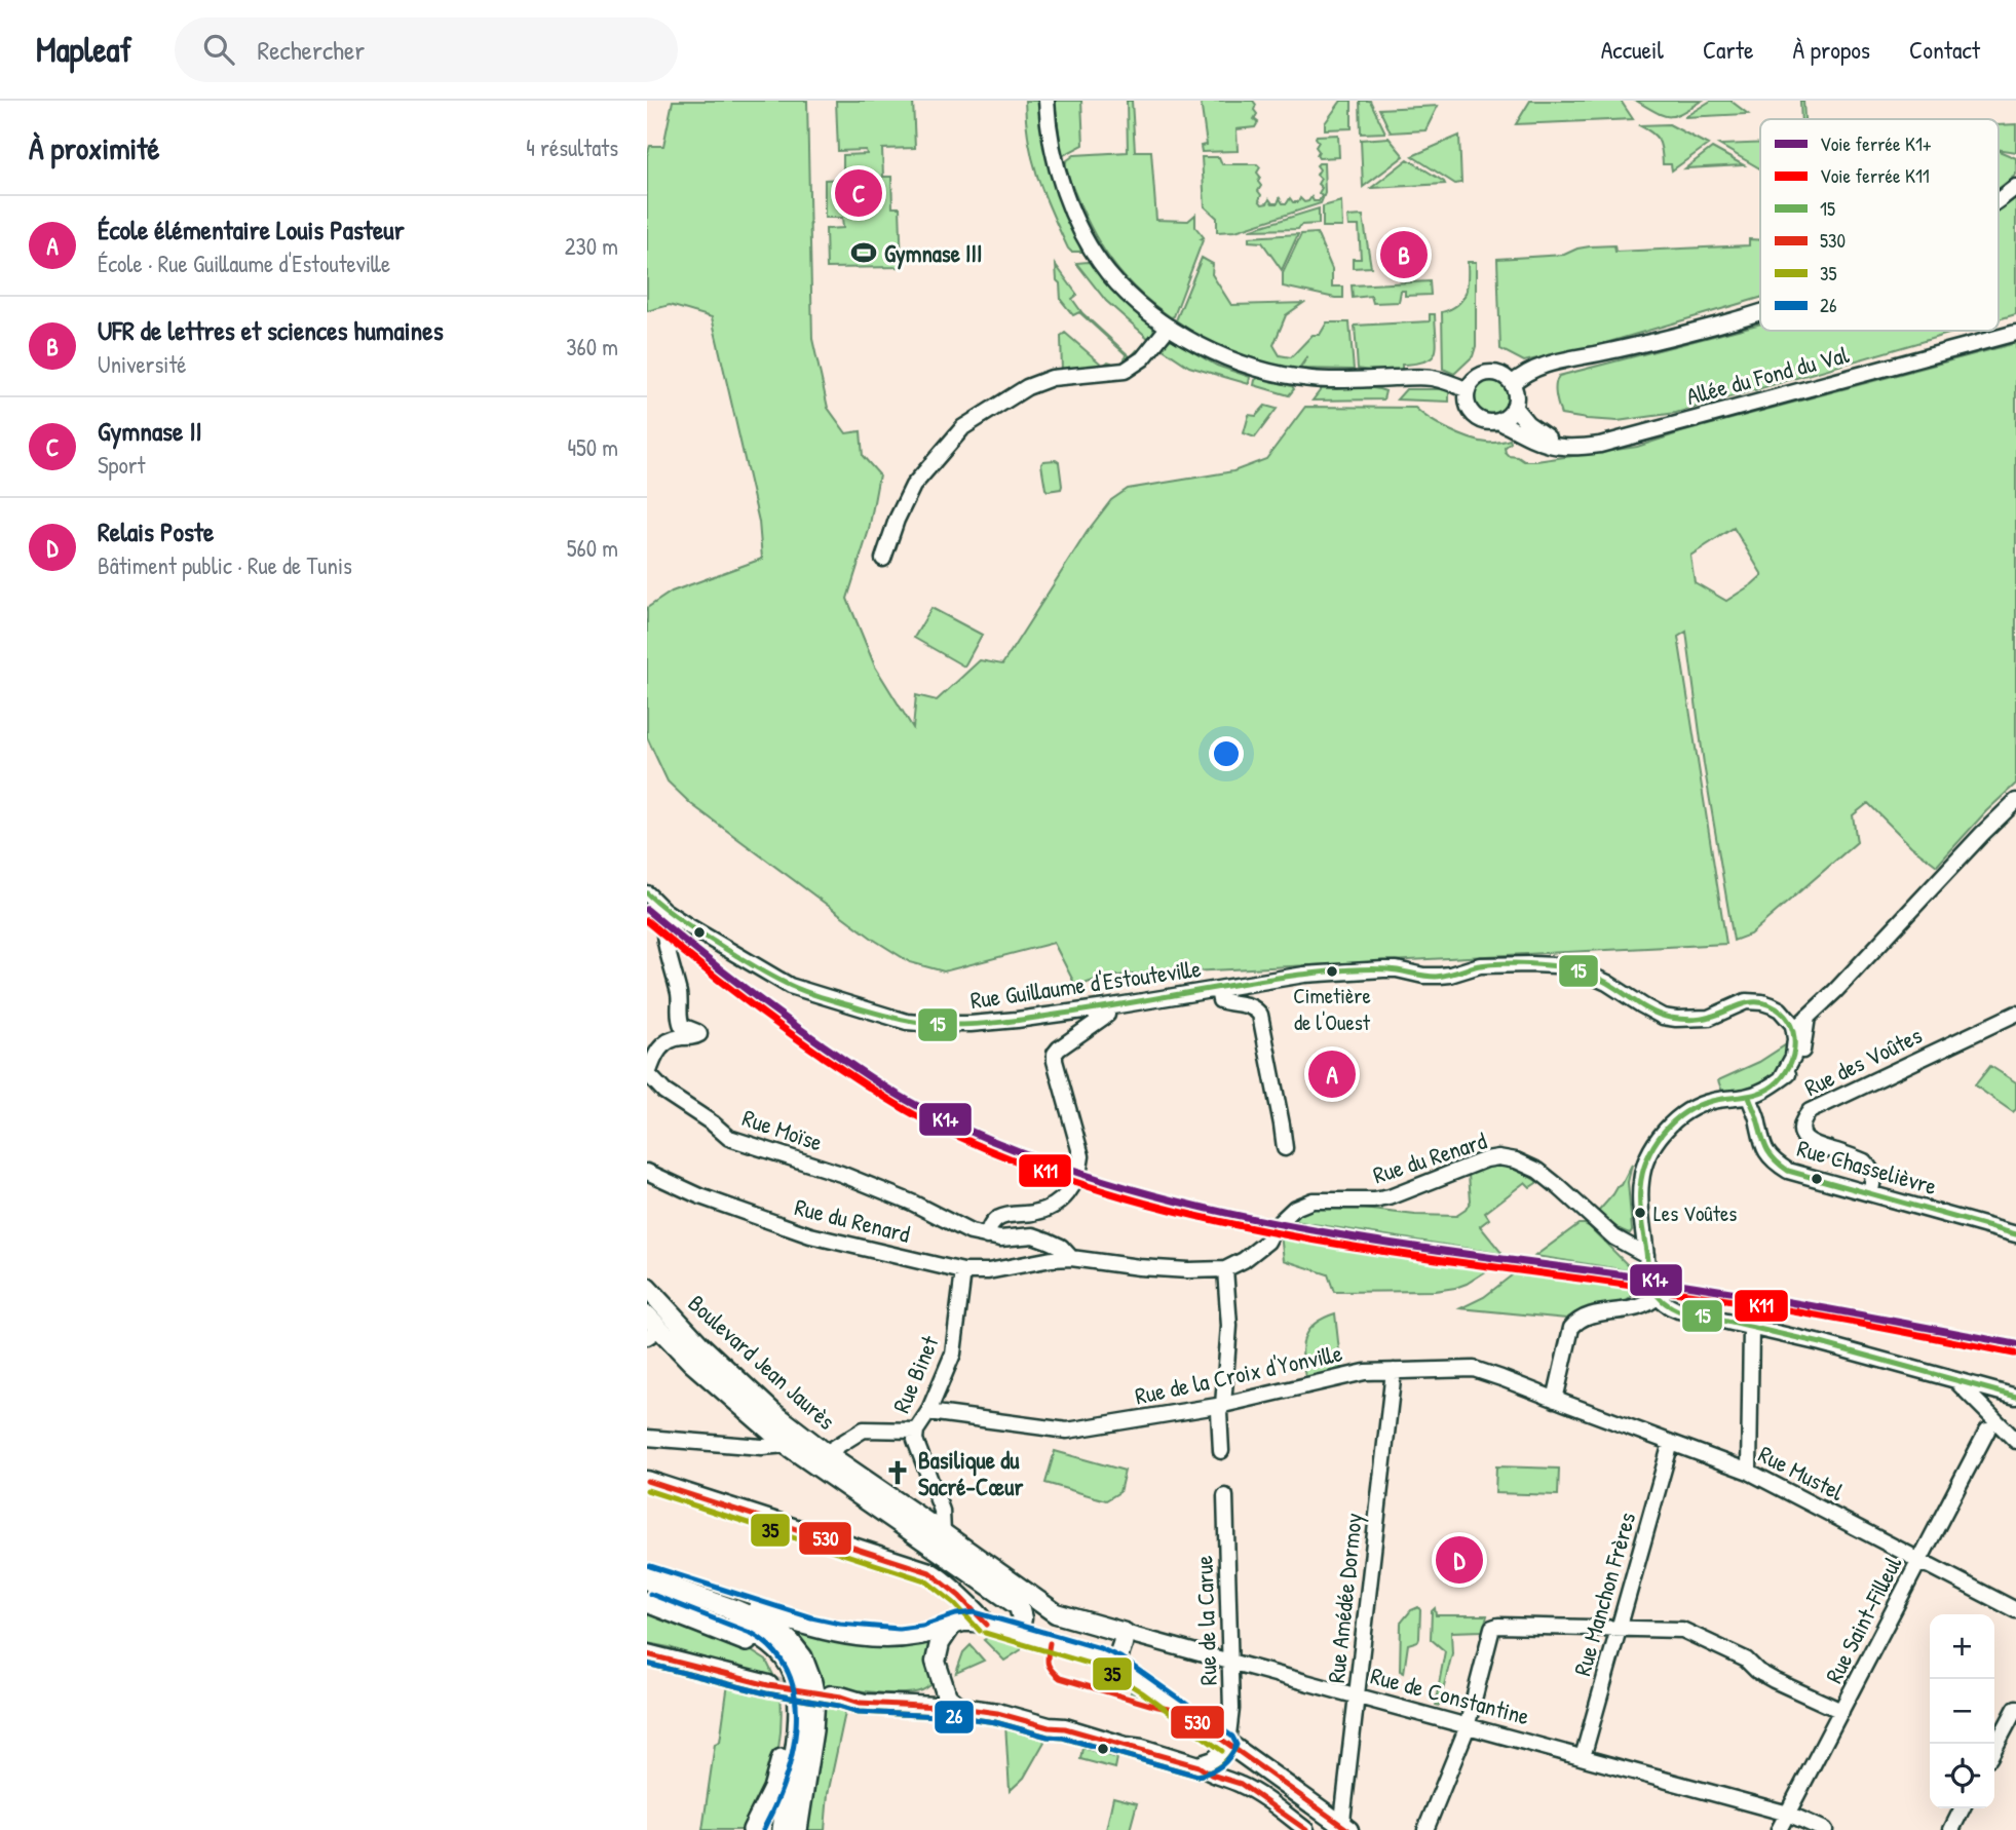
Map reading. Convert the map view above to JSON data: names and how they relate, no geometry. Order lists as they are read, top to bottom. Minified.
{"streets":{"main road":["Boulevard Jean Jaurès","Rue de Constantine"],"street":["Allée du Fond du Val","Rue Guillaume d'Estouteville","Rue des Voûtes","Rue Moïse","Rue du Renard","Rue Chasselièvre","Rue Binet","Rue de la Croix d'Yonville","Rue Mustel","Rue Manchon Frères","Rue Amédée Dormoy","Rue Saint-Filleul","Rue de la Carue"]},"crossings":[["Rue Guillaume d'Estouteville","Rue Moïse"],["Rue des Voûtes","Rue Chasselièvre"],["Rue Moïse","Rue du Renard"],["Rue du Renard","Rue Binet"],["Boulevard Jean Jaurès","Rue Binet"],["Boulevard Jean Jaurès","Rue de Constantine"],["Rue Binet","Rue de la Croix d'Yonville"],["Rue de la Croix d'Yonville","Rue Mustel"],["Rue de la Croix d'Yonville","Rue Amédée Dormoy"],["Rue Mustel","Rue Manchon Frères"],["Rue Mustel","Rue Saint-Filleul"],["Rue Manchon Frères","Rue de Constantine"],["Rue Amédée Dormoy","Rue de Constantine"],["Rue Saint-Filleul","Rue de Constantine"],["Rue de la Carue","Rue de Constantine"]],"places":{"sports":["Gymnase III"],"other":["Cimetière de l'Ouest","Les Voûtes"],"church":["Basilique du Sacré-Cœur"]},"lines":["transit line 15","rail line K1+","rail line K11","transit line 530","transit line 35","transit line 26"],"legend":["Voie ferrée K1+","Voie ferrée K11","15","530","35","26"],"page":{"header":"Mapleaf","search":"Rechercher","nav":["Accueil","Carte","À propos","Contact"],"heading":["À proximité","4 résultats"],"pins":["C","B","A","D"],"list":[{"mark":"A","name":"École élémentaire Louis Pasteur","note":"École · Rue Guillaume d'Estouteville","value":"230 m"},{"mark":"B","name":"UFR de lettres et sciences humaines","note":"Université","value":"360 m"},{"mark":"C","name":"Gymnase II","note":"Sport","value":"450 m"},{"mark":"D","name":"Relais Poste","note":"Bâtiment public · Rue de Tunis","value":"560 m"}],"map_buttons":["+","−"]}}
